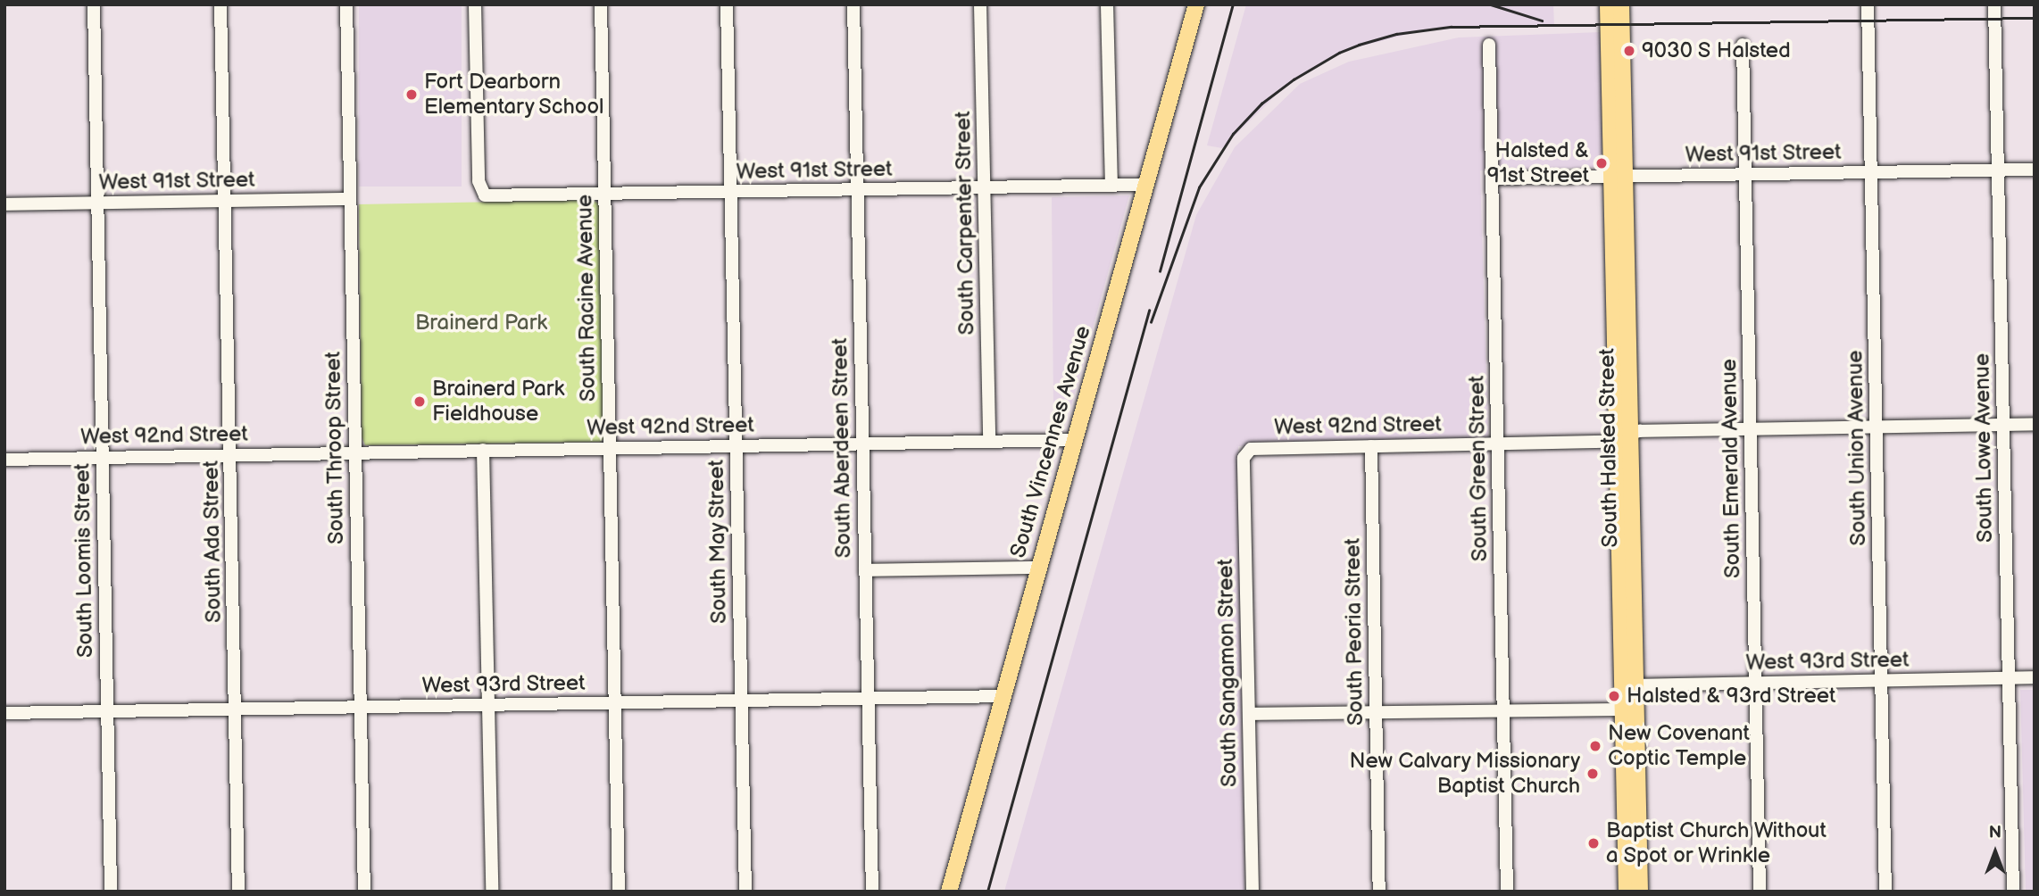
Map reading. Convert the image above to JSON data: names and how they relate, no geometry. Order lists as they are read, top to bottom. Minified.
{"streets":{"main road":["South Vincennes Avenue","South Halsted Street"],"street":["West 91st Street","South Carpenter Street","South Racine Avenue","West 92nd Street","South Throop Street","South Aberdeen Street","South Union Avenue","South Lowe Avenue","South Green Street","South Emerald Avenue","South Ada Street","South May Street","South Loomis Street","South Peoria Street","West 93rd Street","South Sangamon Street"]},"crossings":[["West 91st Street","South Carpenter Street"],["West 91st Street","South Racine Avenue"],["West 91st Street","South Vincennes Avenue"],["West 91st Street","South Throop Street"],["West 91st Street","South Aberdeen Street"],["West 91st Street","South Halsted Street"],["West 91st Street","South Union Avenue"],["West 91st Street","South Lowe Avenue"],["West 91st Street","South Green Street"],["West 91st Street","South Emerald Avenue"],["West 91st Street","South Ada Street"],["West 91st Street","South May Street"],["West 91st Street","South Loomis Street"],["South Carpenter Street","West 92nd Street"],["South Racine Avenue","West 92nd Street"],["South Racine Avenue","West 93rd Street"],["West 92nd Street","South Vincennes Avenue"],["West 92nd Street","South Throop Street"],["West 92nd Street","South Aberdeen Street"],["West 92nd Street","South Halsted Street"],["West 92nd Street","South Union Avenue"],["West 92nd Street","South Lowe Avenue"],["West 92nd Street","South Green Street"],["West 92nd Street","South Emerald Avenue"],["West 92nd Street","South Ada Street"],["West 92nd Street","South May Street"],["West 92nd Street","South Loomis Street"],["West 92nd Street","South Peoria Street"],["West 92nd Street","South Sangamon Street"],["South Vincennes Avenue","West 93rd Street"],["South Throop Street","West 93rd Street"],["South Aberdeen Street","West 93rd Street"],["South Halsted Street","West 93rd Street"],["South Union Avenue","West 93rd Street"],["South Lowe Avenue","West 93rd Street"],["South Emerald Avenue","West 93rd Street"],["South Ada Street","West 93rd Street"],["South May Street","West 93rd Street"],["South Loomis Street","West 93rd Street"]],"parks":["Brainerd Park"],"places":["9030 S Halsted","Fort Dearborn Elementary School","Halsted & 91st Street","Brainerd Park Fieldhouse","Halsted & 93rd Street","New Covenant Coptic Temple","New Calvary Missionary Baptist Church","Baptist Church Without a Spot or Wrinkle"],"north":"top"}
